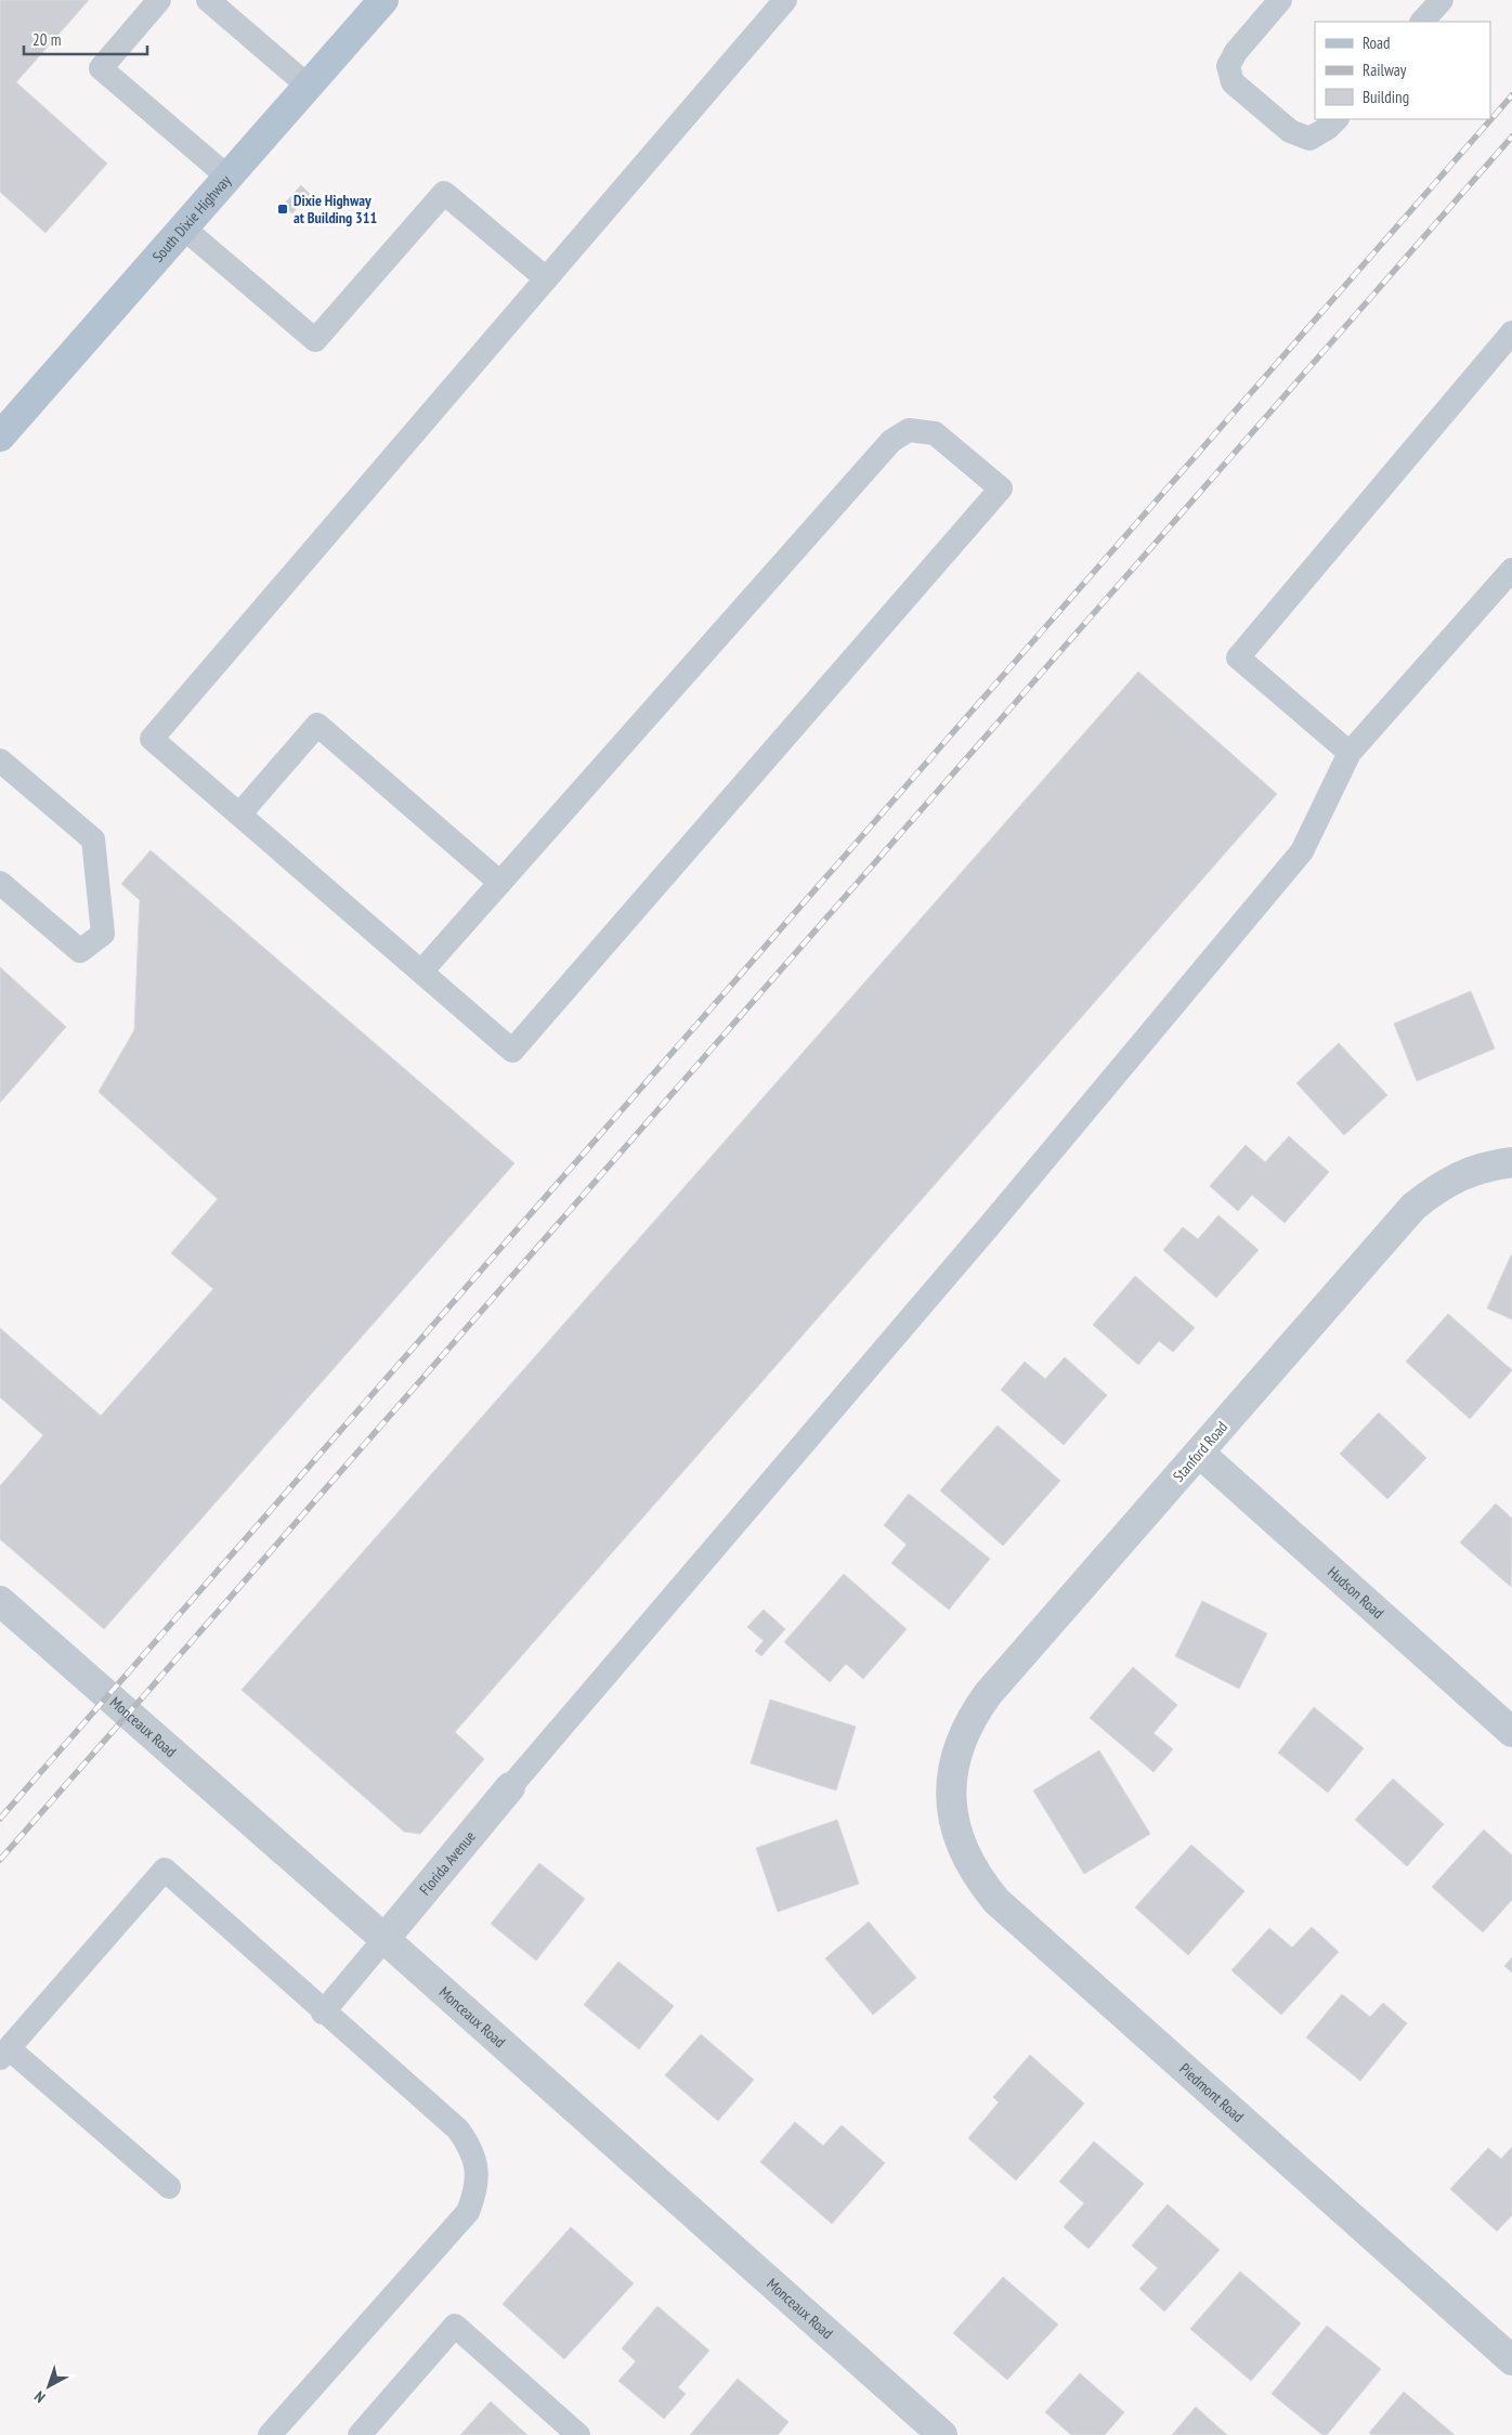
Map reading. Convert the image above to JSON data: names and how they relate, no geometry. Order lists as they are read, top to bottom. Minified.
{"streets":{"main road":["South Dixie Highway"],"street":["Stanford Road","Hudson Road","Monceaux Road","Florida Avenue","Piedmont Road"]},"crossings":[["Stanford Road","Hudson Road"],["Stanford Road","Piedmont Road"],["Monceaux Road","Florida Avenue"]],"places":{"transit":["Dixie Highway at Building 311"]},"legend":["Road","Railway","Building"],"scale_bar":"20 m","north":"bottom left"}
